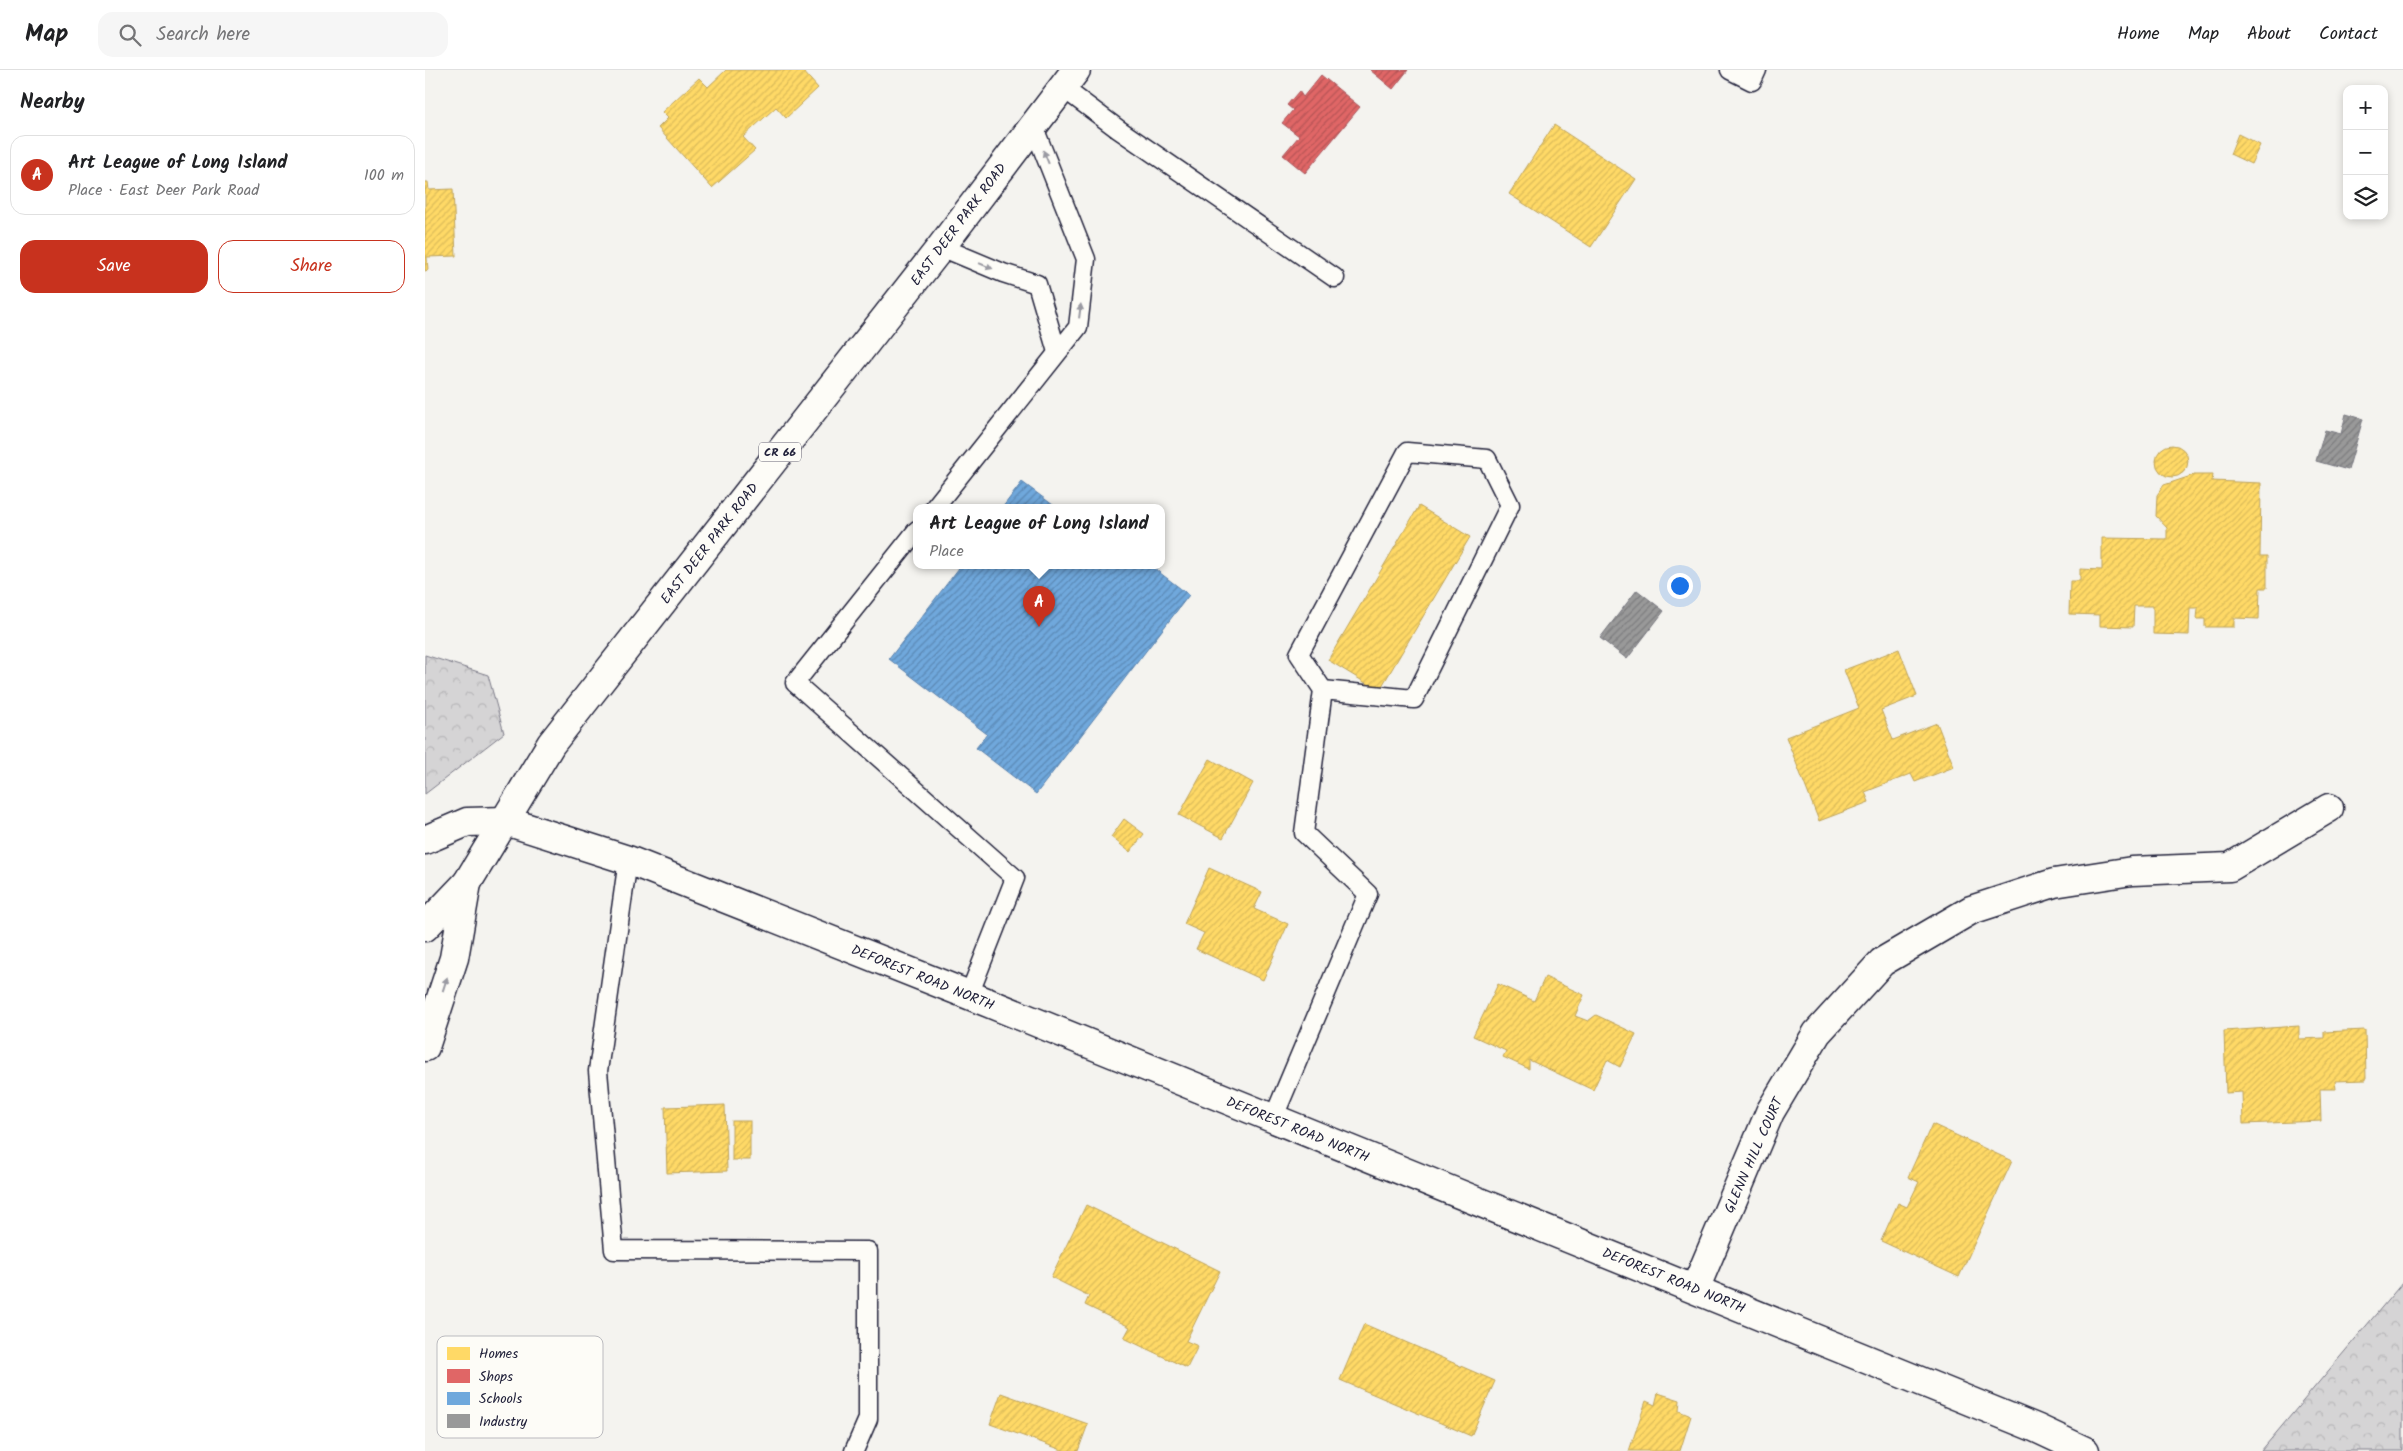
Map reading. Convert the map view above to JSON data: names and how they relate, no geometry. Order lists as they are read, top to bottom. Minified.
{"streets":{"street":["EAST DEER PARK ROAD","CR 66","DEFOREST ROAD NORTH","GLENN HILL COURT"]},"crossings":[["EAST DEER PARK ROAD","DEFOREST ROAD NORTH"],["DEFOREST ROAD NORTH","GLENN HILL COURT"]],"legend":["Homes","Shops","Schools","Industry"],"page":{"header":"Map","search":"Search here","nav":["Home","Map","About","Contact"],"heading":"Nearby","map_buttons":["+","−"],"list":[{"mark":"A","name":"Art League of Long Island","note":"Place · East Deer Park Road","value":"100 m"}],"buttons":["Save","Share"],"popup":["Art League of Long Island","Place"],"pins":"A"}}
